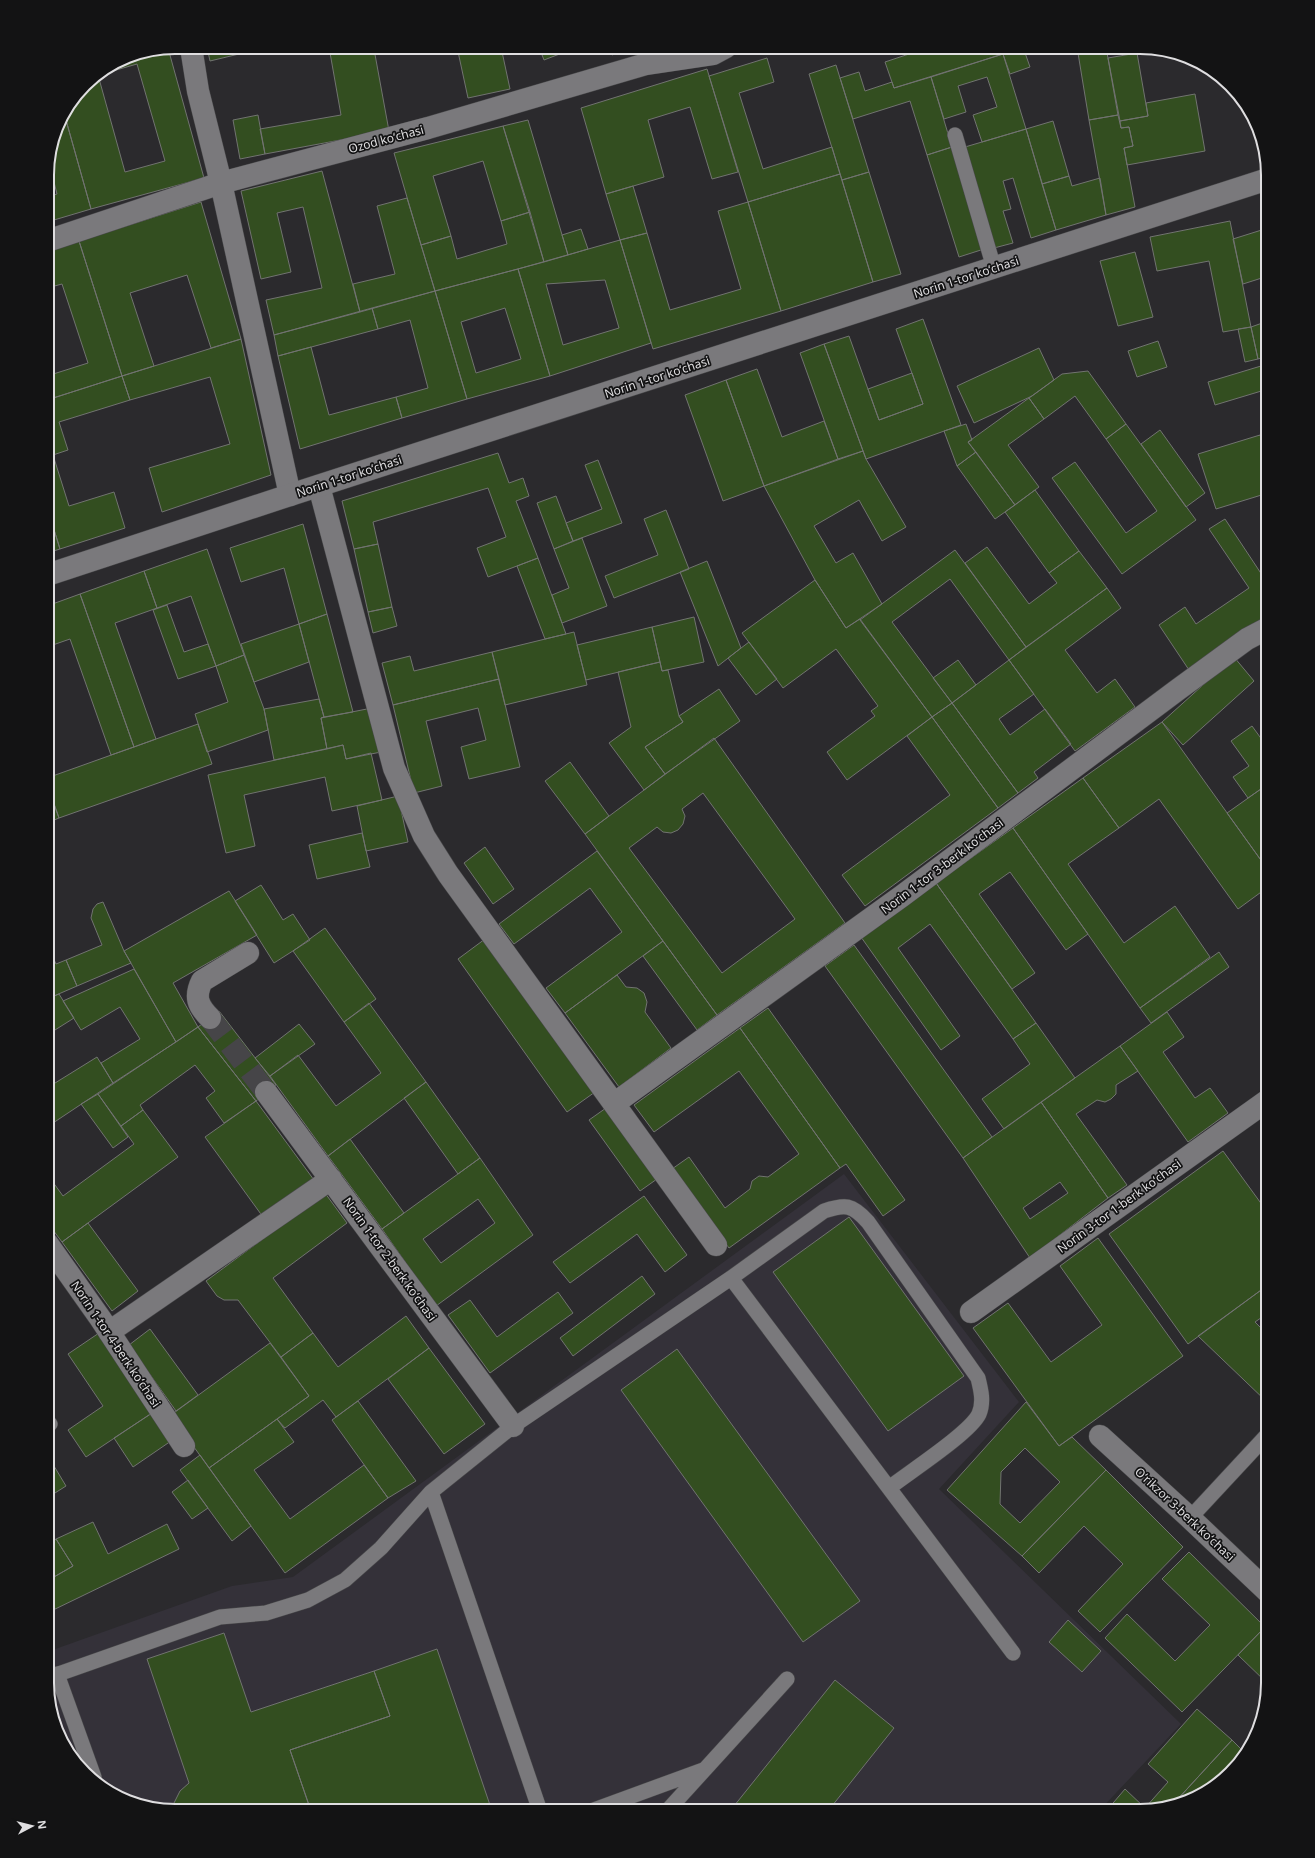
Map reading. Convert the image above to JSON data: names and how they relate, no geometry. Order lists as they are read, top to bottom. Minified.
{"streets":{"street":["Ozod koʻchasi","Norin 1-tor koʻchasi","Norin 1-tor 3-berk koʻchasi","Norin 3-tor 1-berk koʻchasi","Norin 1-tor 2-berk koʻchasi","Norin 1-tor 4-berk koʻchasi","Oʻrikzor 3-berk koʻchasi"]},"north":"right"}
